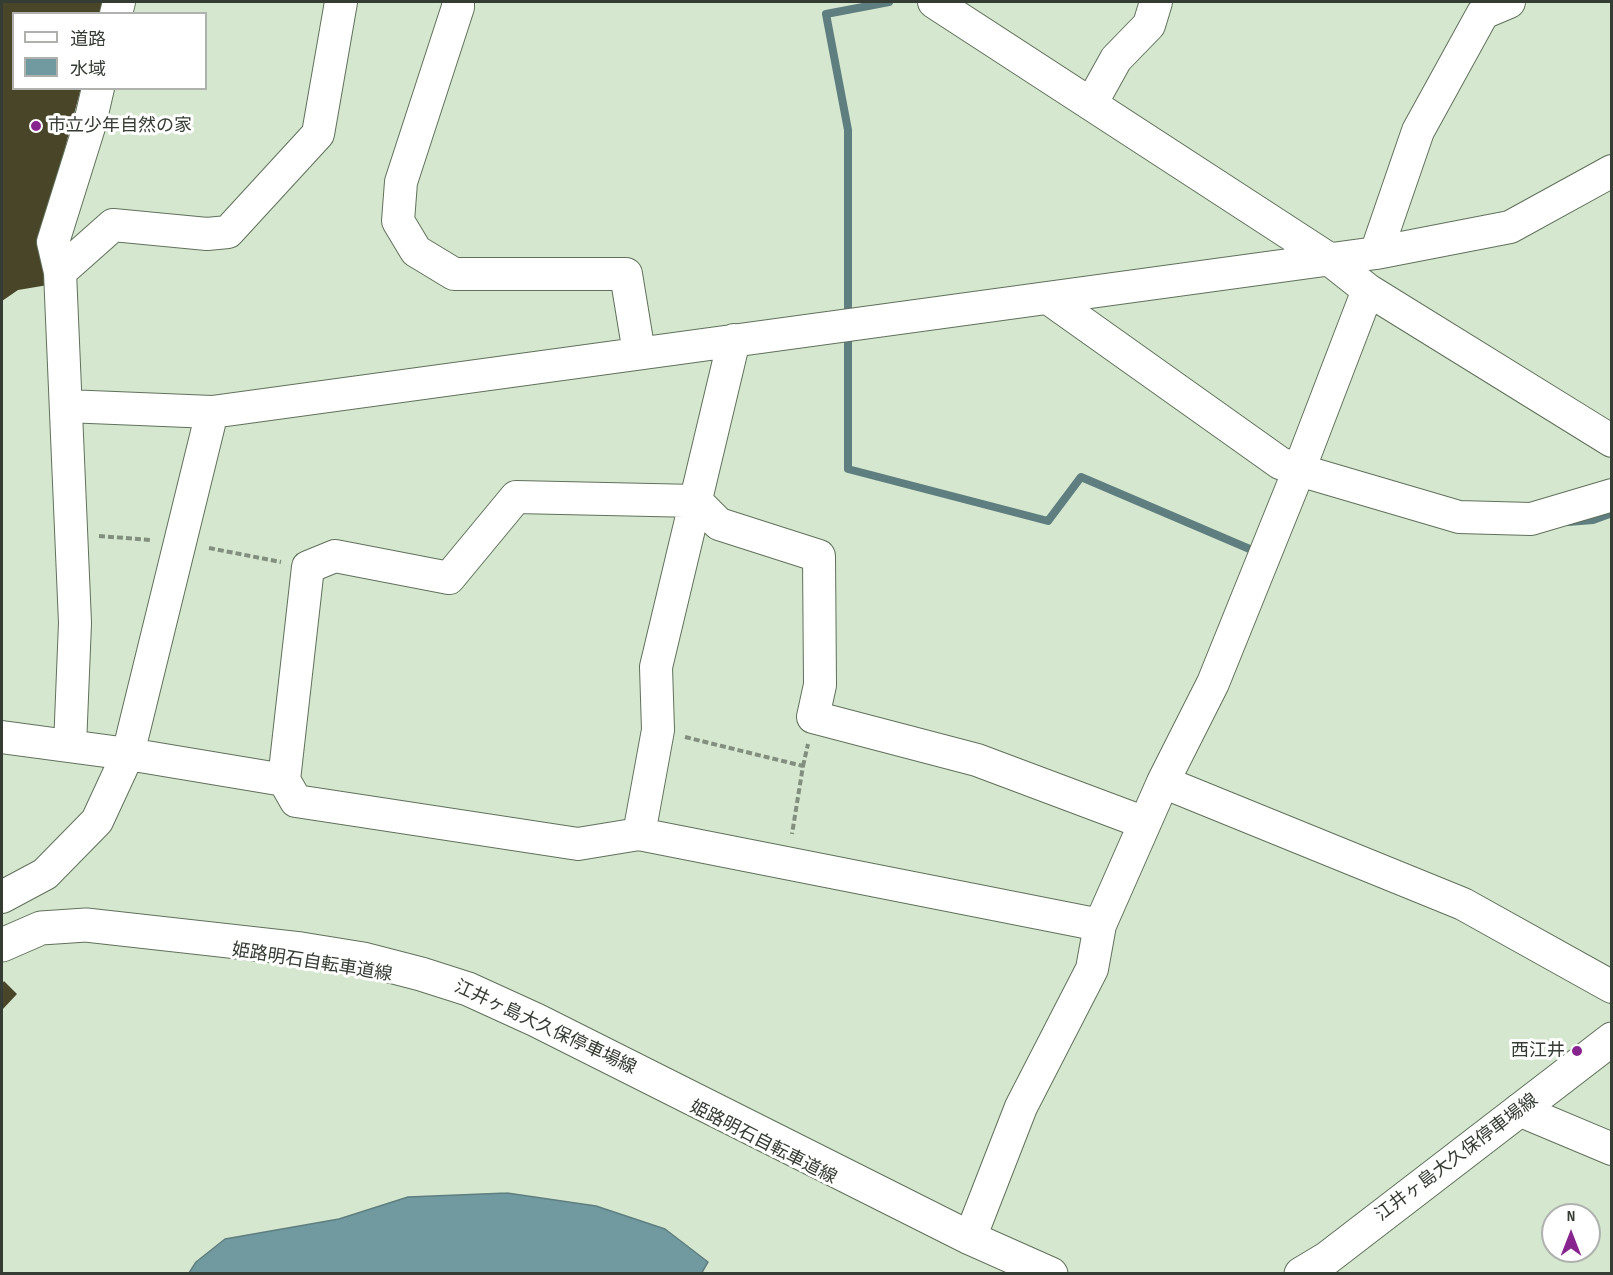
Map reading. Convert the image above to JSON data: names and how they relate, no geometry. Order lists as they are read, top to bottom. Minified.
{"streets":{"main road":["江井ヶ島大久保停車場線"]},"places":["市立少年自然の家","西江井"],"legend":["道路","水域"],"north":"top"}
